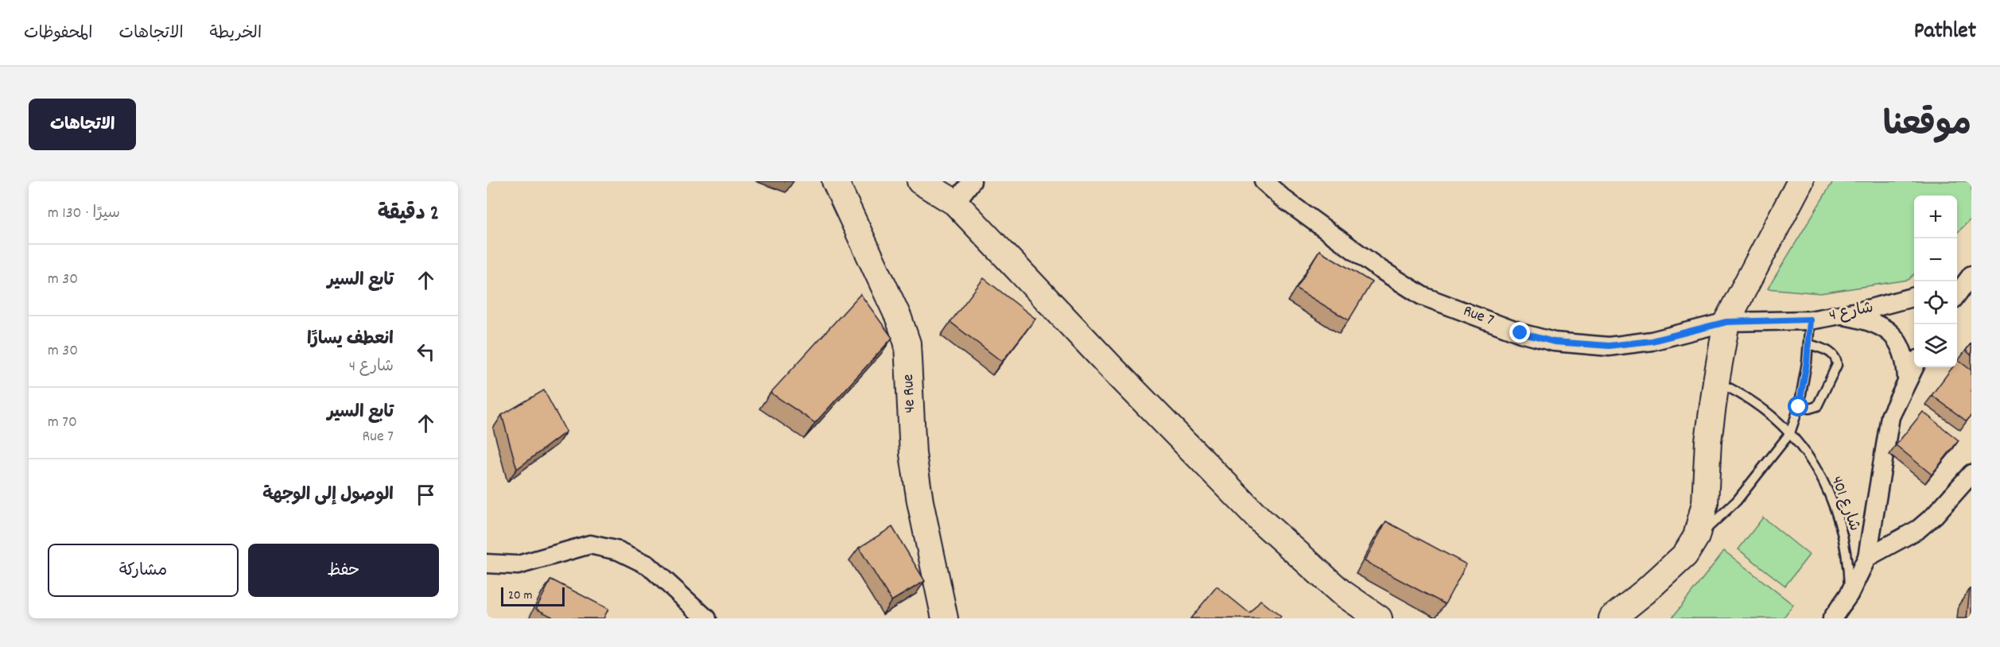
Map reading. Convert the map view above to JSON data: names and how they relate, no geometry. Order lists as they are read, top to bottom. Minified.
{"streets":{"street":["شارع 4","Rue 7","4e Rue"],"lane":["شارع 401"]},"crossings":[["شارع 4","Rue 7"]],"scale_bar":"20 m","page":{"header":"Pathlet","nav":["الخريطة","الاتجاهات","المحفوظات"],"title":"موقعنا","buttons":["الاتجاهات",["حفظ","مشاركة"]],"heading":["2 دقيقة","سيرًا · 130 m"],"map_buttons":["+","−"],"list":[["تابع السير","30 m"],["انعطف يسارًا","شارع 4","30 m"],["تابع السير","Rue 7","70 m"],"الوصول إلى الوجهة"],"scale":"20 m"}}
